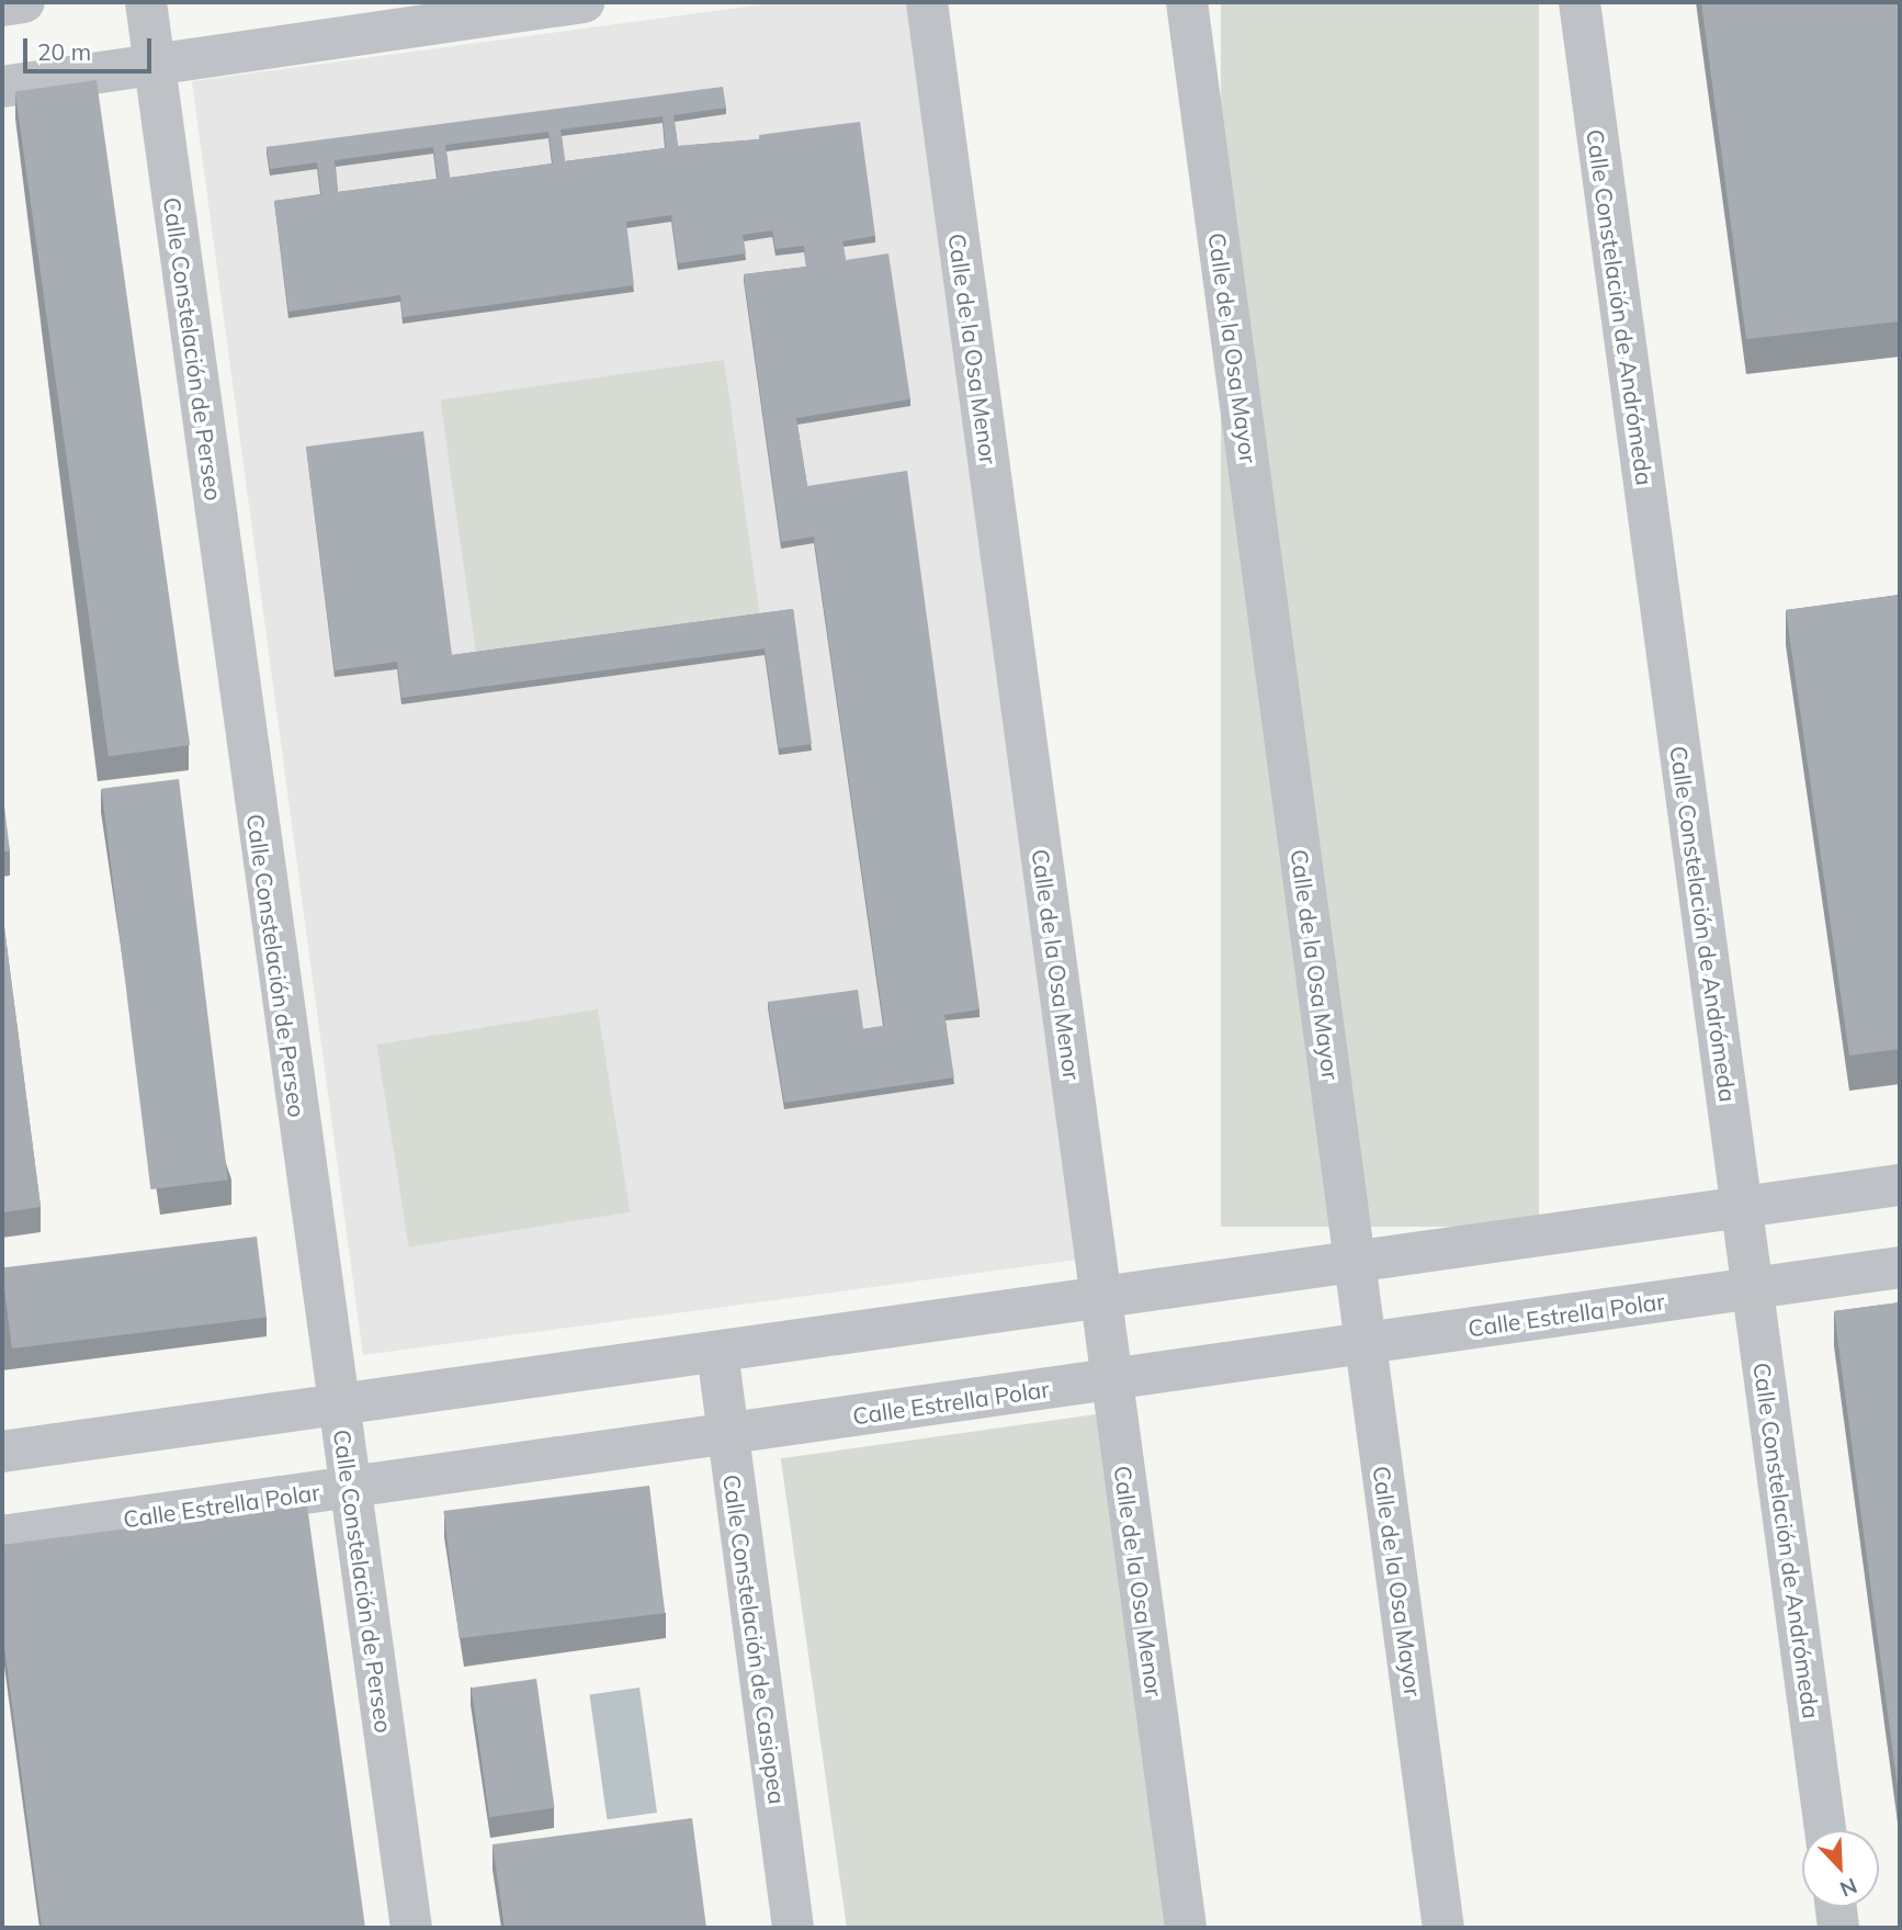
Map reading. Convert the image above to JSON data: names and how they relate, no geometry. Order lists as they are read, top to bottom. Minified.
{"streets":{"street":["Calle Constelación de Andrómeda","Calle de la Osa Mayor","Calle Constelación de Perseo","Calle de la Osa Menor","Calle Estrella Polar","Calle Constelación de Casiopea"]},"crossings":[["Calle Constelación de Andrómeda","Calle Estrella Polar"],["Calle de la Osa Mayor","Calle Estrella Polar"],["Calle Constelación de Perseo","Calle Estrella Polar"],["Calle de la Osa Menor","Calle Estrella Polar"],["Calle Estrella Polar","Calle Constelación de Casiopea"]],"scale_bar":"20 m","north":"bottom right"}
